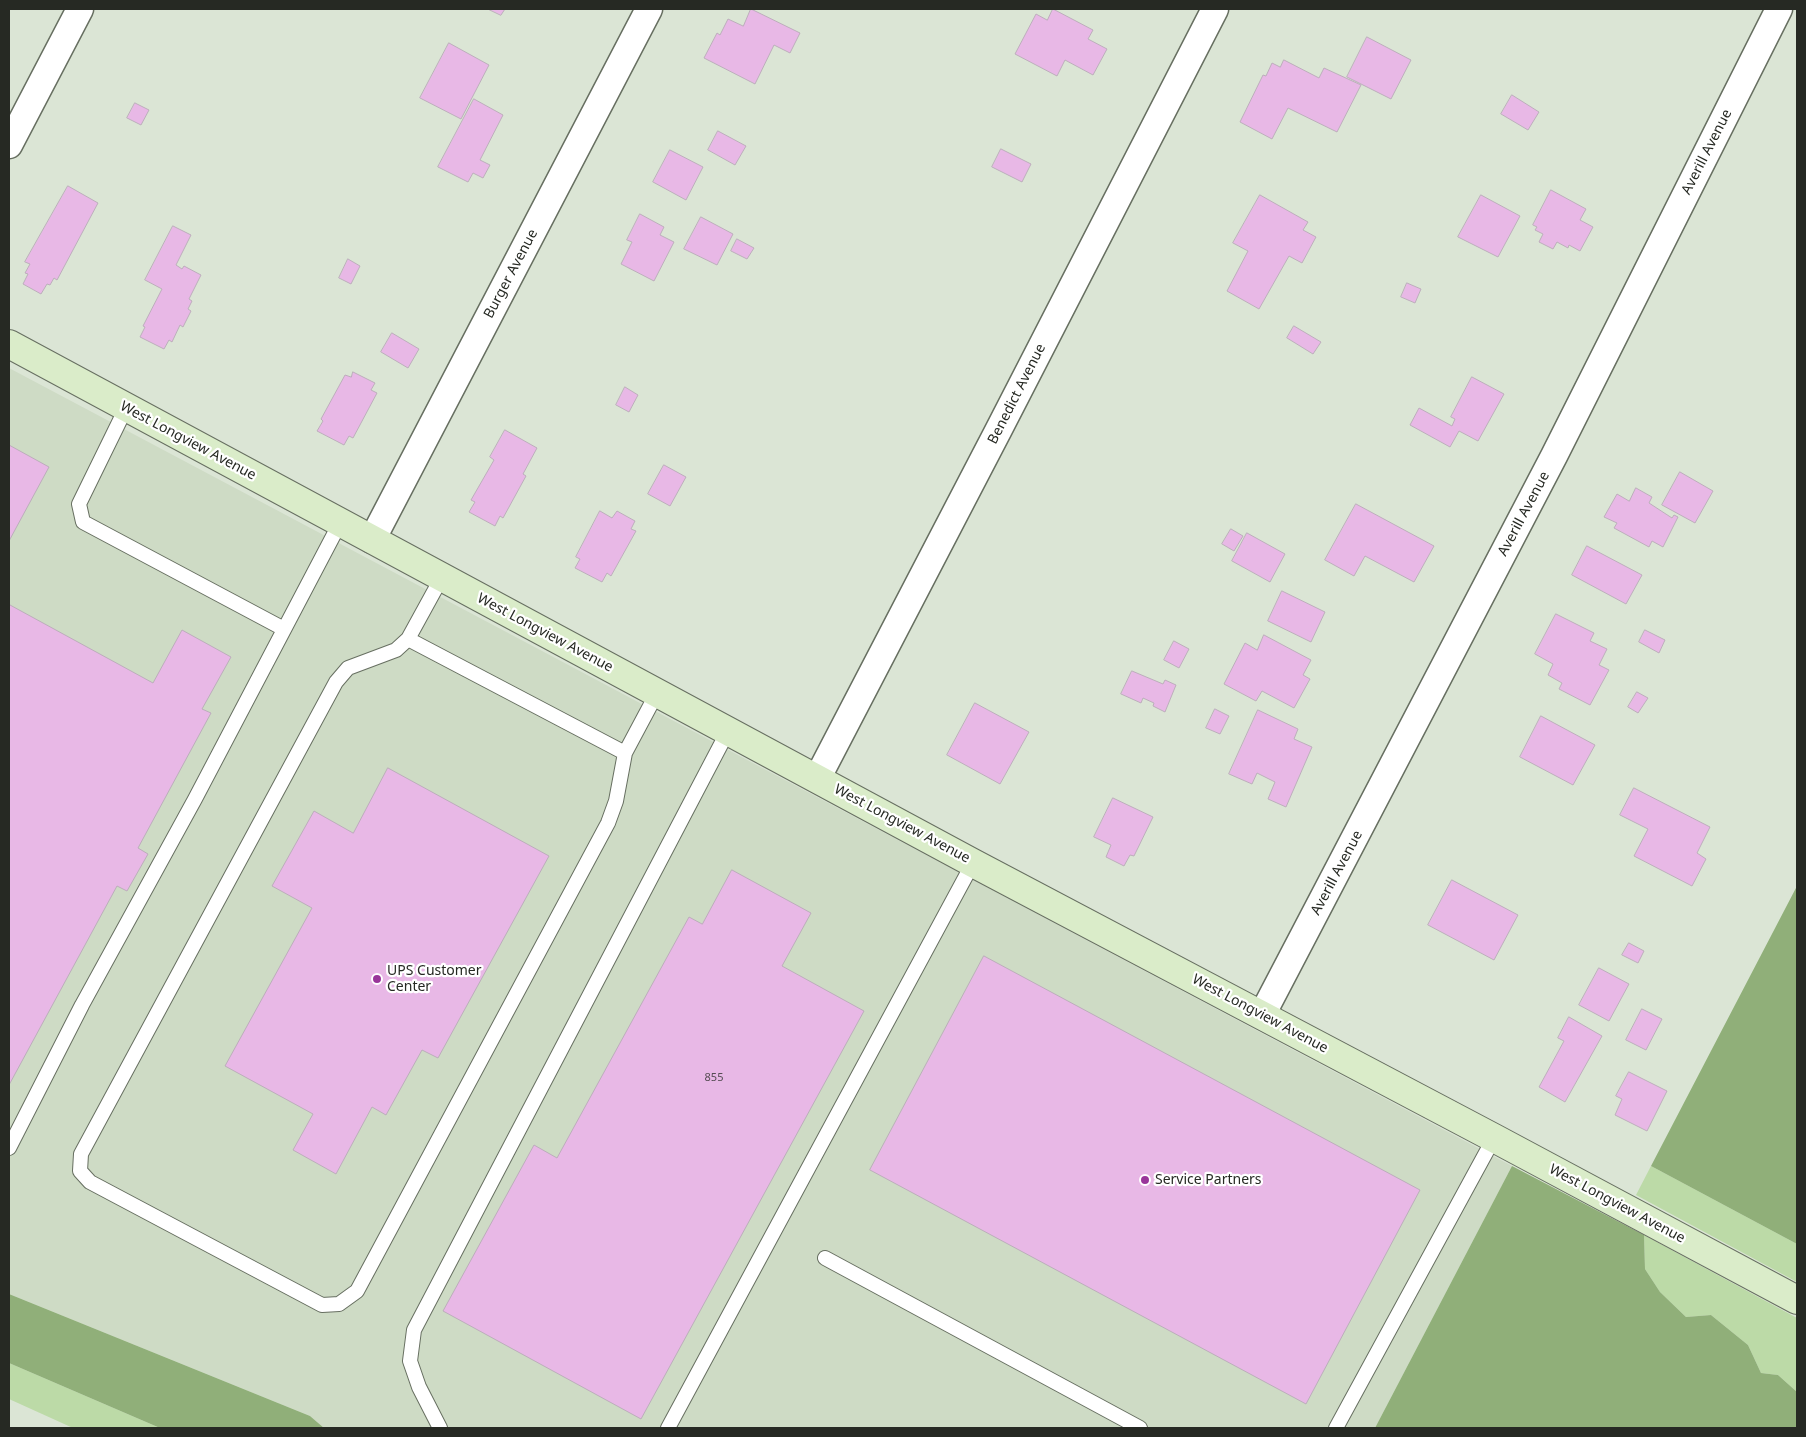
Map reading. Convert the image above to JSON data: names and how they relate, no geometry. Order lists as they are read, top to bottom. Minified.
{"streets":{"street":["Averill Avenue","Burger Avenue","Benedict Avenue","West Longview Avenue"]},"crossings":[["Averill Avenue","West Longview Avenue"],["Burger Avenue","West Longview Avenue"],["Benedict Avenue","West Longview Avenue"]],"places":["UPS Customer Center","Service Partners"],"house_numbers":["855"]}
